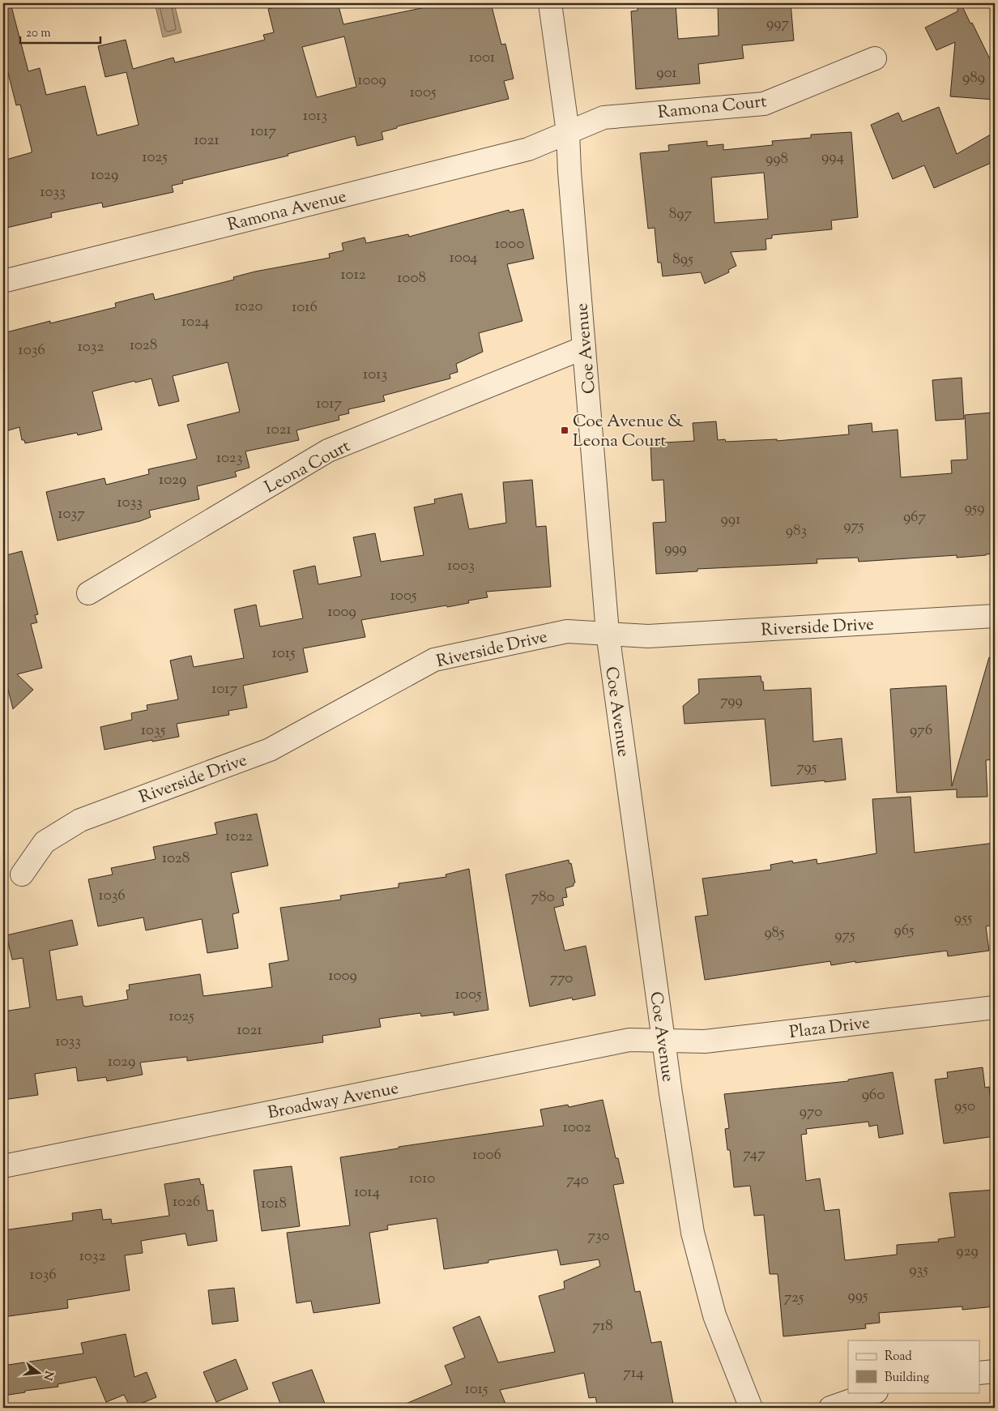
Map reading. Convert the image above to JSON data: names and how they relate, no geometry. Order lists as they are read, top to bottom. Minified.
{"streets":{"street":["Ramona Court","Ramona Avenue","Coe Avenue","Leona Court","Riverside Drive","Plaza Drive","Broadway Avenue"]},"crossings":[["Ramona Court","Ramona Avenue"],["Ramona Court","Coe Avenue"],["Ramona Avenue","Coe Avenue"],["Coe Avenue","Leona Court"],["Coe Avenue","Riverside Drive"],["Coe Avenue","Plaza Drive"],["Coe Avenue","Broadway Avenue"],["Plaza Drive","Broadway Avenue"]],"places":{"transit":["Coe Avenue & Leona Court"]},"house_numbers":["997","1001","901","989","1009","1005","1013","1017","1021","1025","994","998","1029","1033","897","1000","1004","895","1012","1008","1020","1016","1024","1028","1032","1036","1013","1017","1021","1023","1029","1033","959","1037","967","991","975","983","999","1003","1005","1009","1015","1017","799","1035","976","795","1022","1028","1036","780","955","965","985","975","1009","770","1005","1025","1021","1033","1029","960","950","970","1002","747","1006","1010","740","1014","1026","1018","730","929","1032","935","1036","995","725","718","714","1015"],"legend":["Road","Building"],"scale_bar":"20 m","north":"right"}
